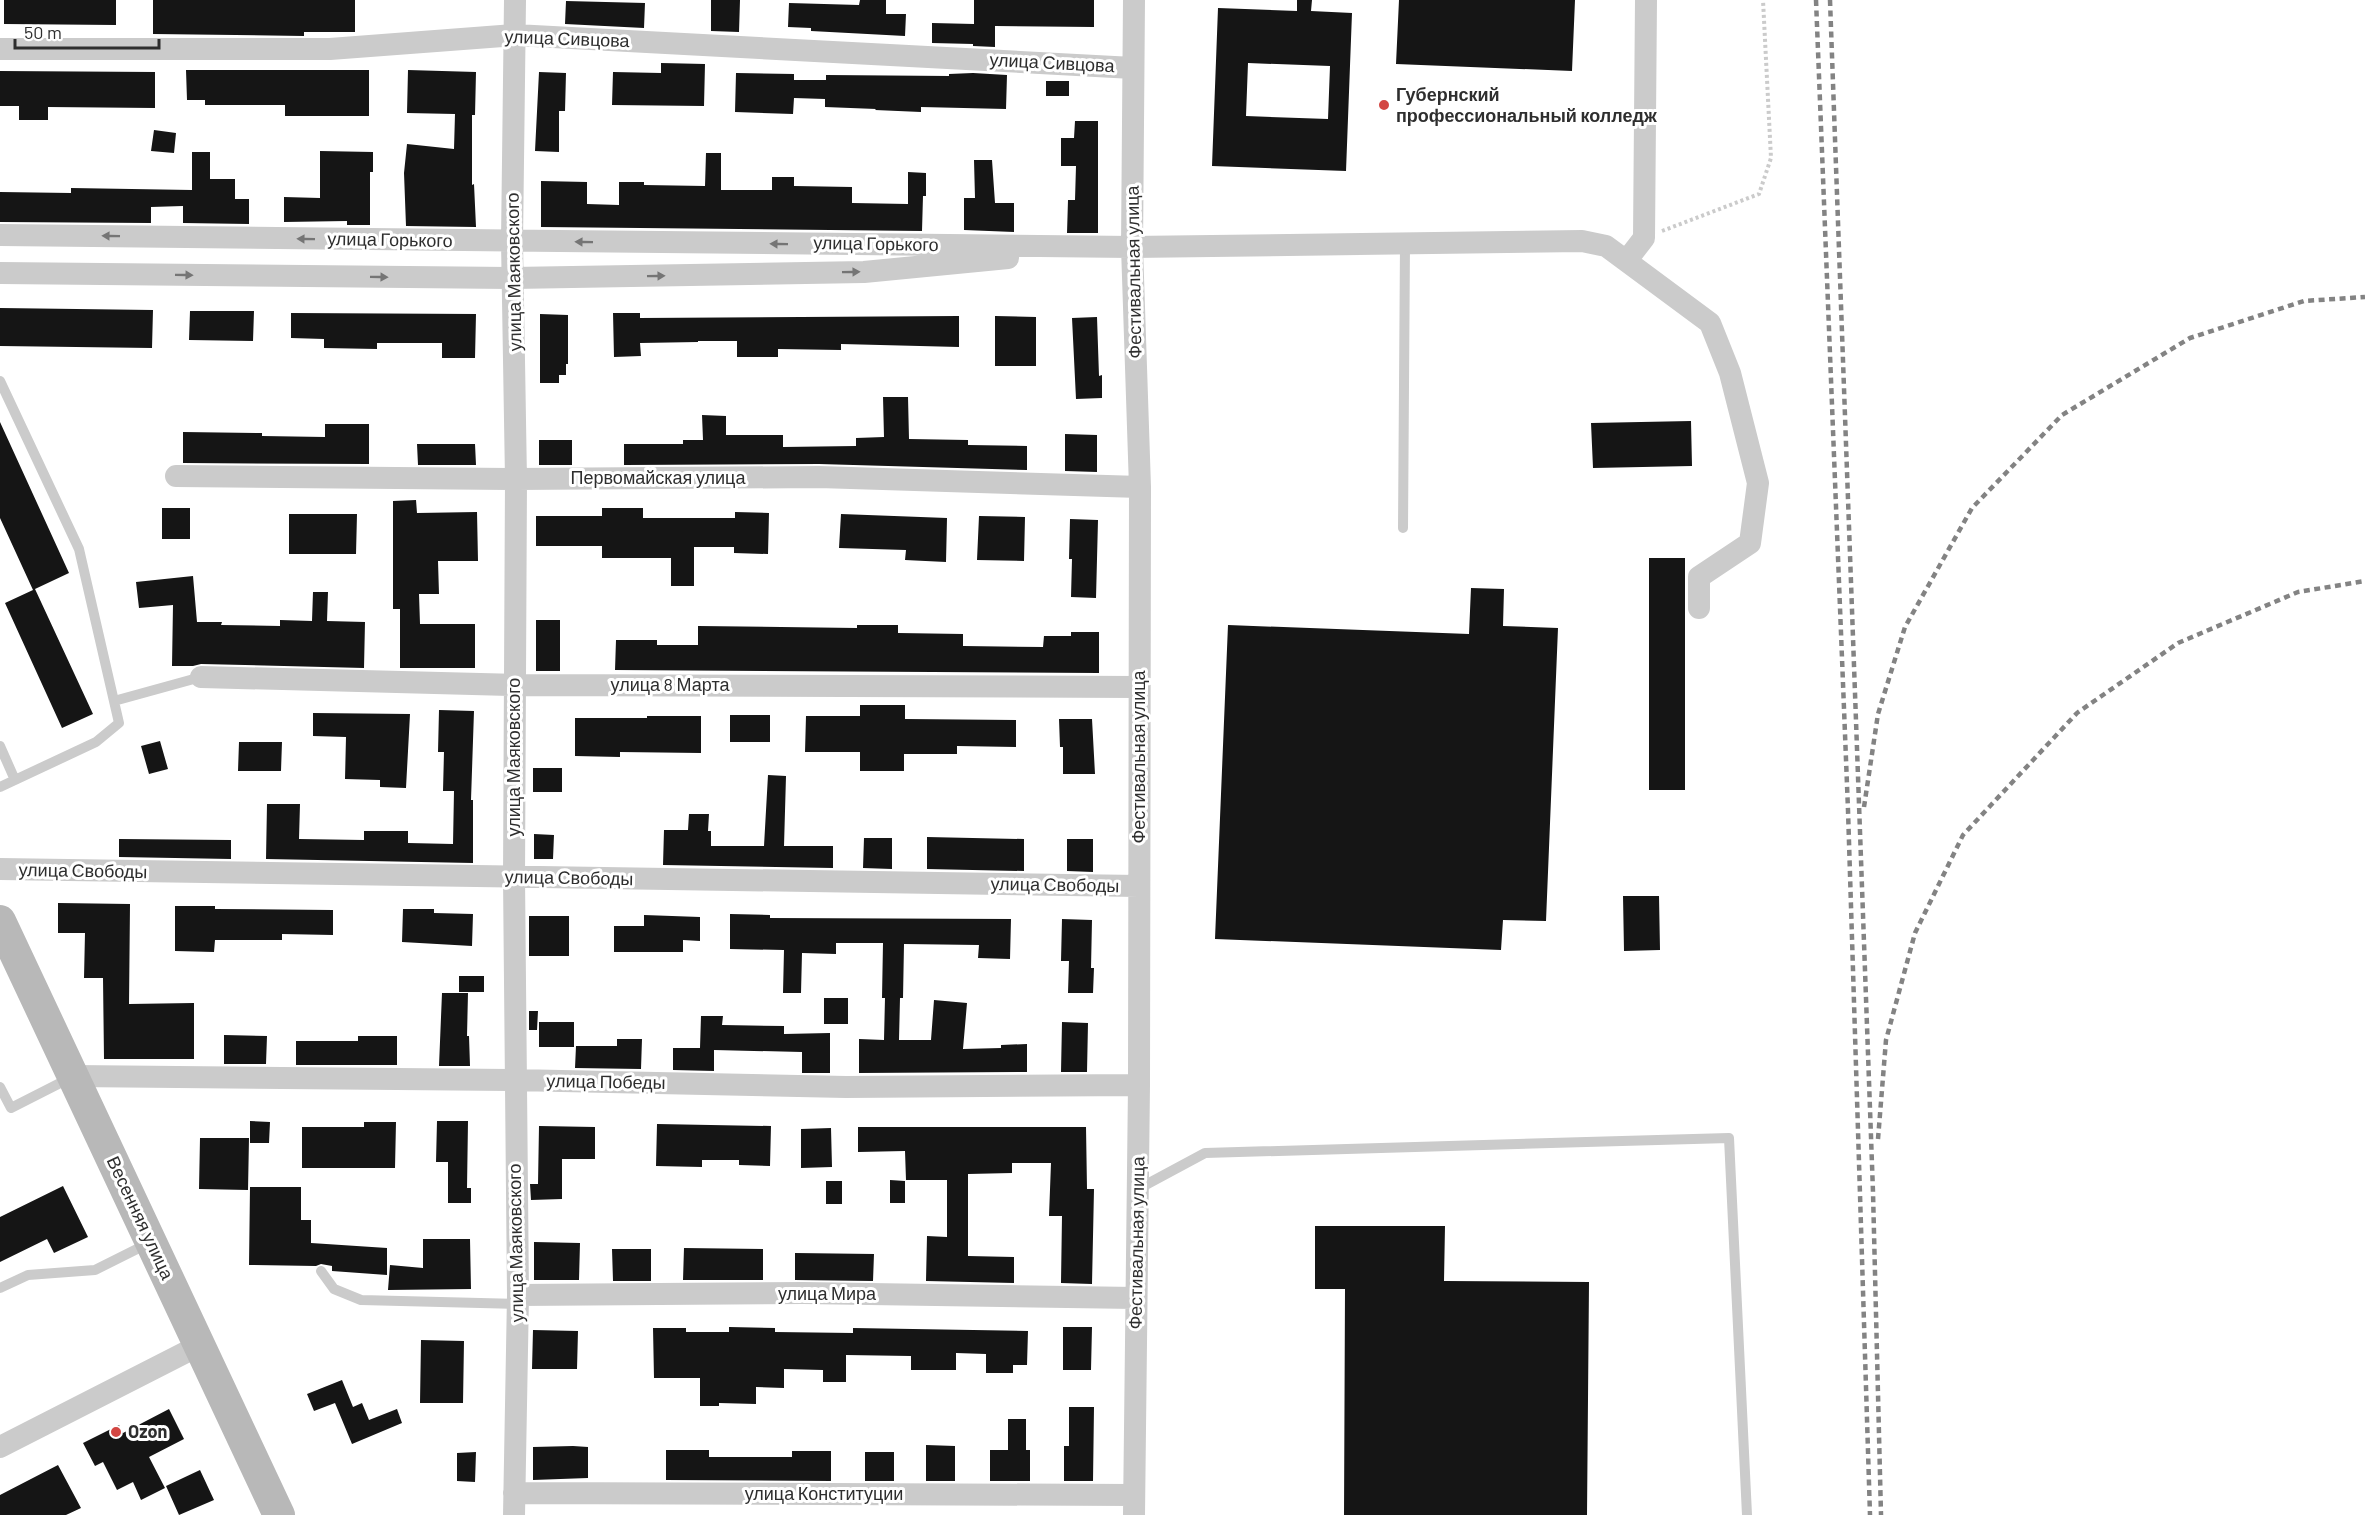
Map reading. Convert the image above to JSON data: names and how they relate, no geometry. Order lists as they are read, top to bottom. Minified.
{"streets":{"street":["улица Сивцова","улица Горького","улица Маяковского","Фестивальная улица","Первомайская улица","улица 8 Марта","улица Свободы","улица Победы","Весенняя улица","улица Мира","улица Конституции"]},"crossings":[["улица Сивцова","улица Маяковского"],["улица Сивцова","Фестивальная улица"],["улица Горького","улица Маяковского"],["улица Горького","Фестивальная улица"],["улица Маяковского","Первомайская улица"],["улица Маяковского","улица 8 Марта"],["улица Маяковского","улица Свободы"],["улица Маяковского","улица Победы"],["улица Маяковского","улица Мира"],["улица Маяковского","улица Конституции"],["Фестивальная улица","Первомайская улица"],["Фестивальная улица","улица 8 Марта"],["Фестивальная улица","улица Свободы"],["Фестивальная улица","улица Победы"],["Фестивальная улица","улица Мира"],["Фестивальная улица","улица Конституции"],["улица Победы","Весенняя улица"]],"places":["Губернский профессиональный колледж","Ozon"],"scale_bar":"50 m"}
